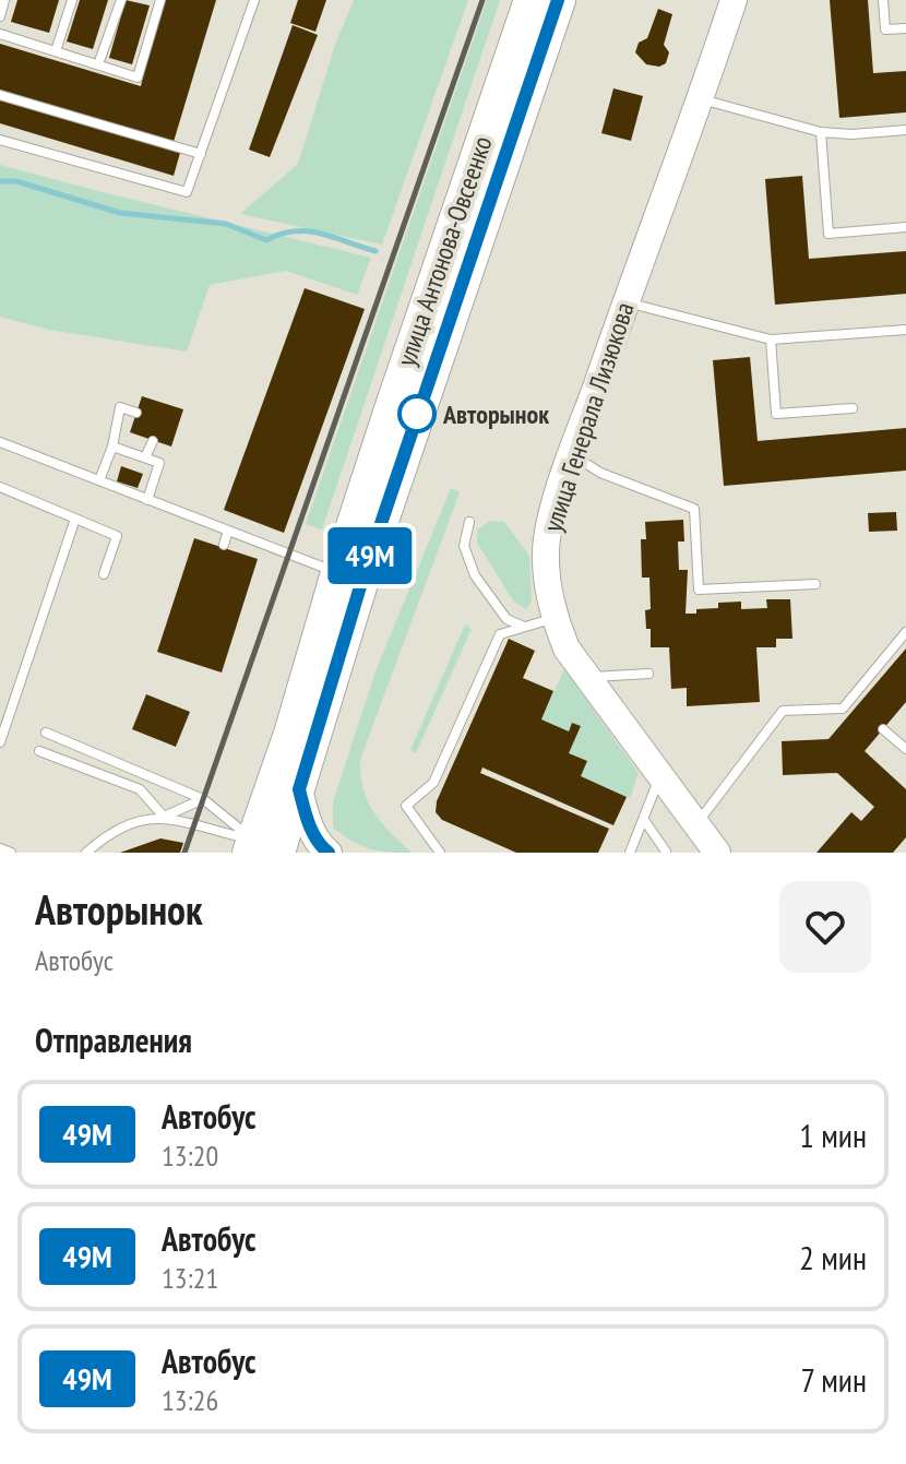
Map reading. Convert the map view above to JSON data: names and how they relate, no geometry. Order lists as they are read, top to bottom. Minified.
{"streets":{"highway":["улица Антонова-Овсеенко"],"street":["улица Генерала Лизюкова"]},"places":["Авторынок"],"lines":["bus line 49М"],"page":{"on_map":"49М","heading":[["Авторынок","Автобус"],"Отправления"],"list":[{"mark":"49М","name":"Автобус","note":"13:20","value":"1 мин"},{"mark":"49М","name":"Автобус","note":"13:21","value":"2 мин"},{"mark":"49М","name":"Автобус","note":"13:26","value":"7 мин"}]}}
